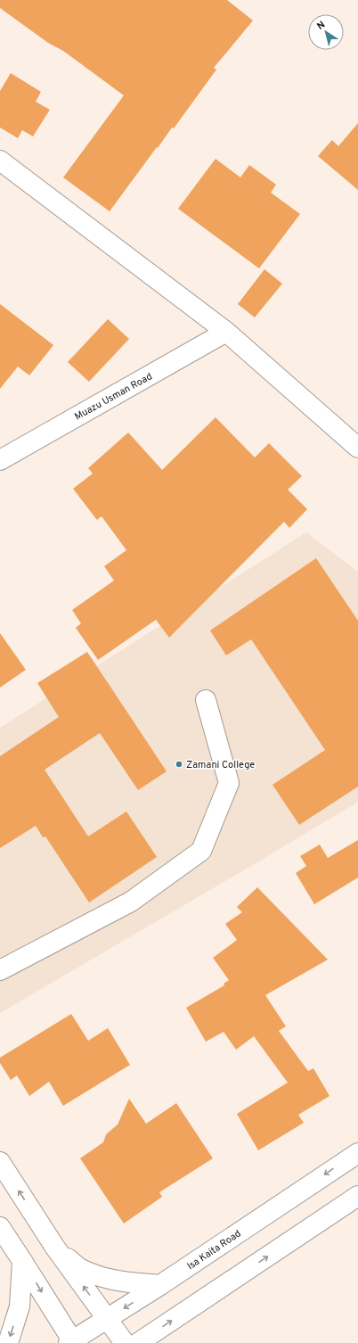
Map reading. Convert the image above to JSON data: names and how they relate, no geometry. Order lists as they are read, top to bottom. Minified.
{"streets":{"main road":["Muazu Usman Road","Isa Kaita Road"]},"places":["Zamani College"],"north":"top left"}
